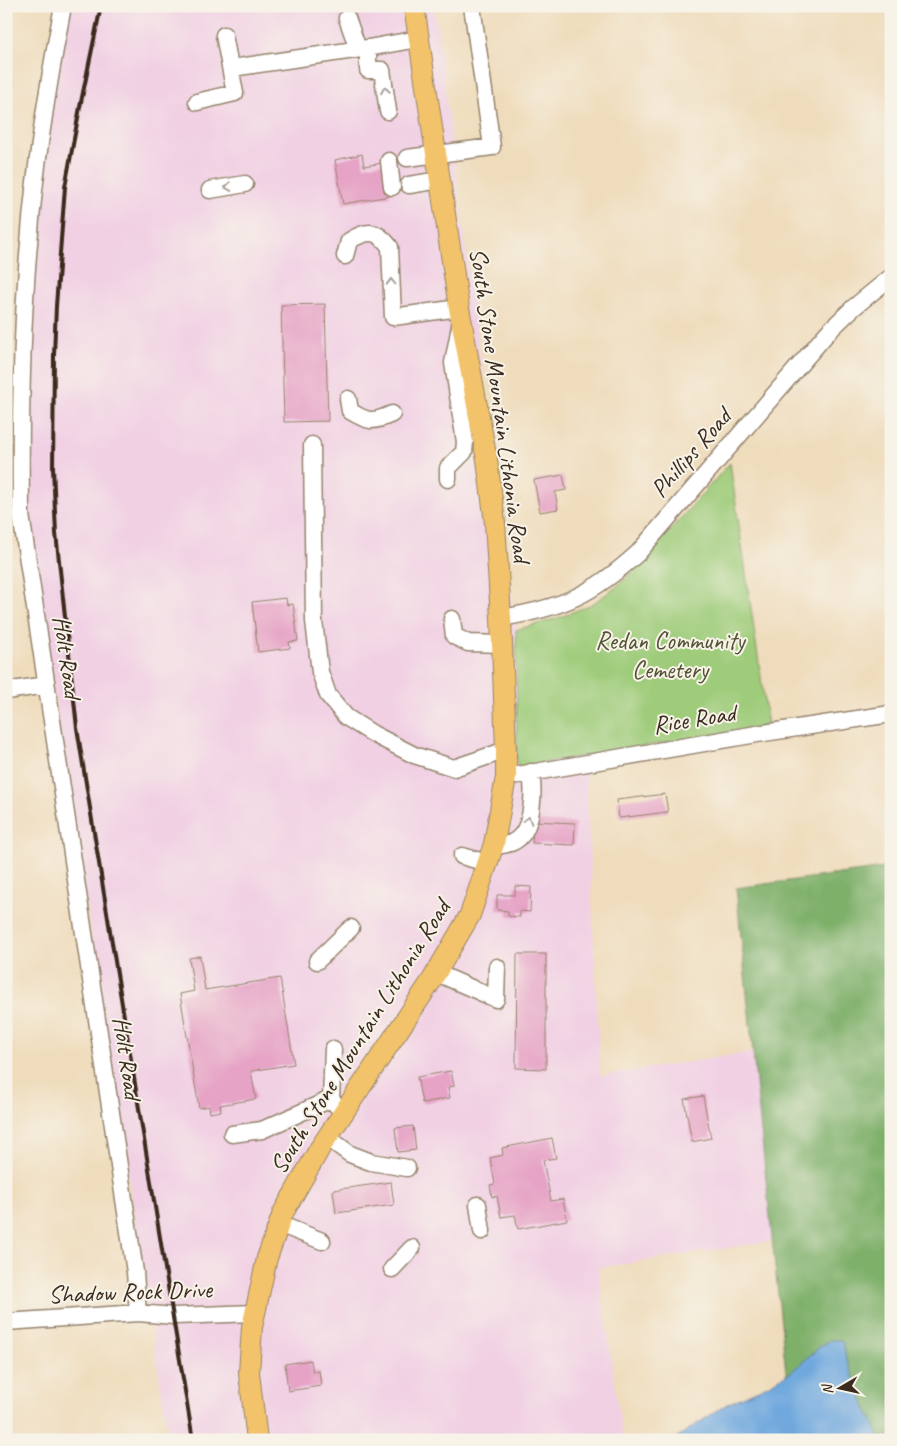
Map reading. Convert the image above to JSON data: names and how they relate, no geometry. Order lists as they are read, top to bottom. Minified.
{"streets":{"main road":["South Stone Mountain Lithonia Road"],"street":["Phillips Road","Holt Road","Rice Road","Shadow Rock Drive"]},"crossings":[["South Stone Mountain Lithonia Road","Phillips Road"],["South Stone Mountain Lithonia Road","Rice Road"],["South Stone Mountain Lithonia Road","Shadow Rock Drive"],["Holt Road","Shadow Rock Drive"]],"parks":["Redan Community Cemetery"],"north":"left"}
